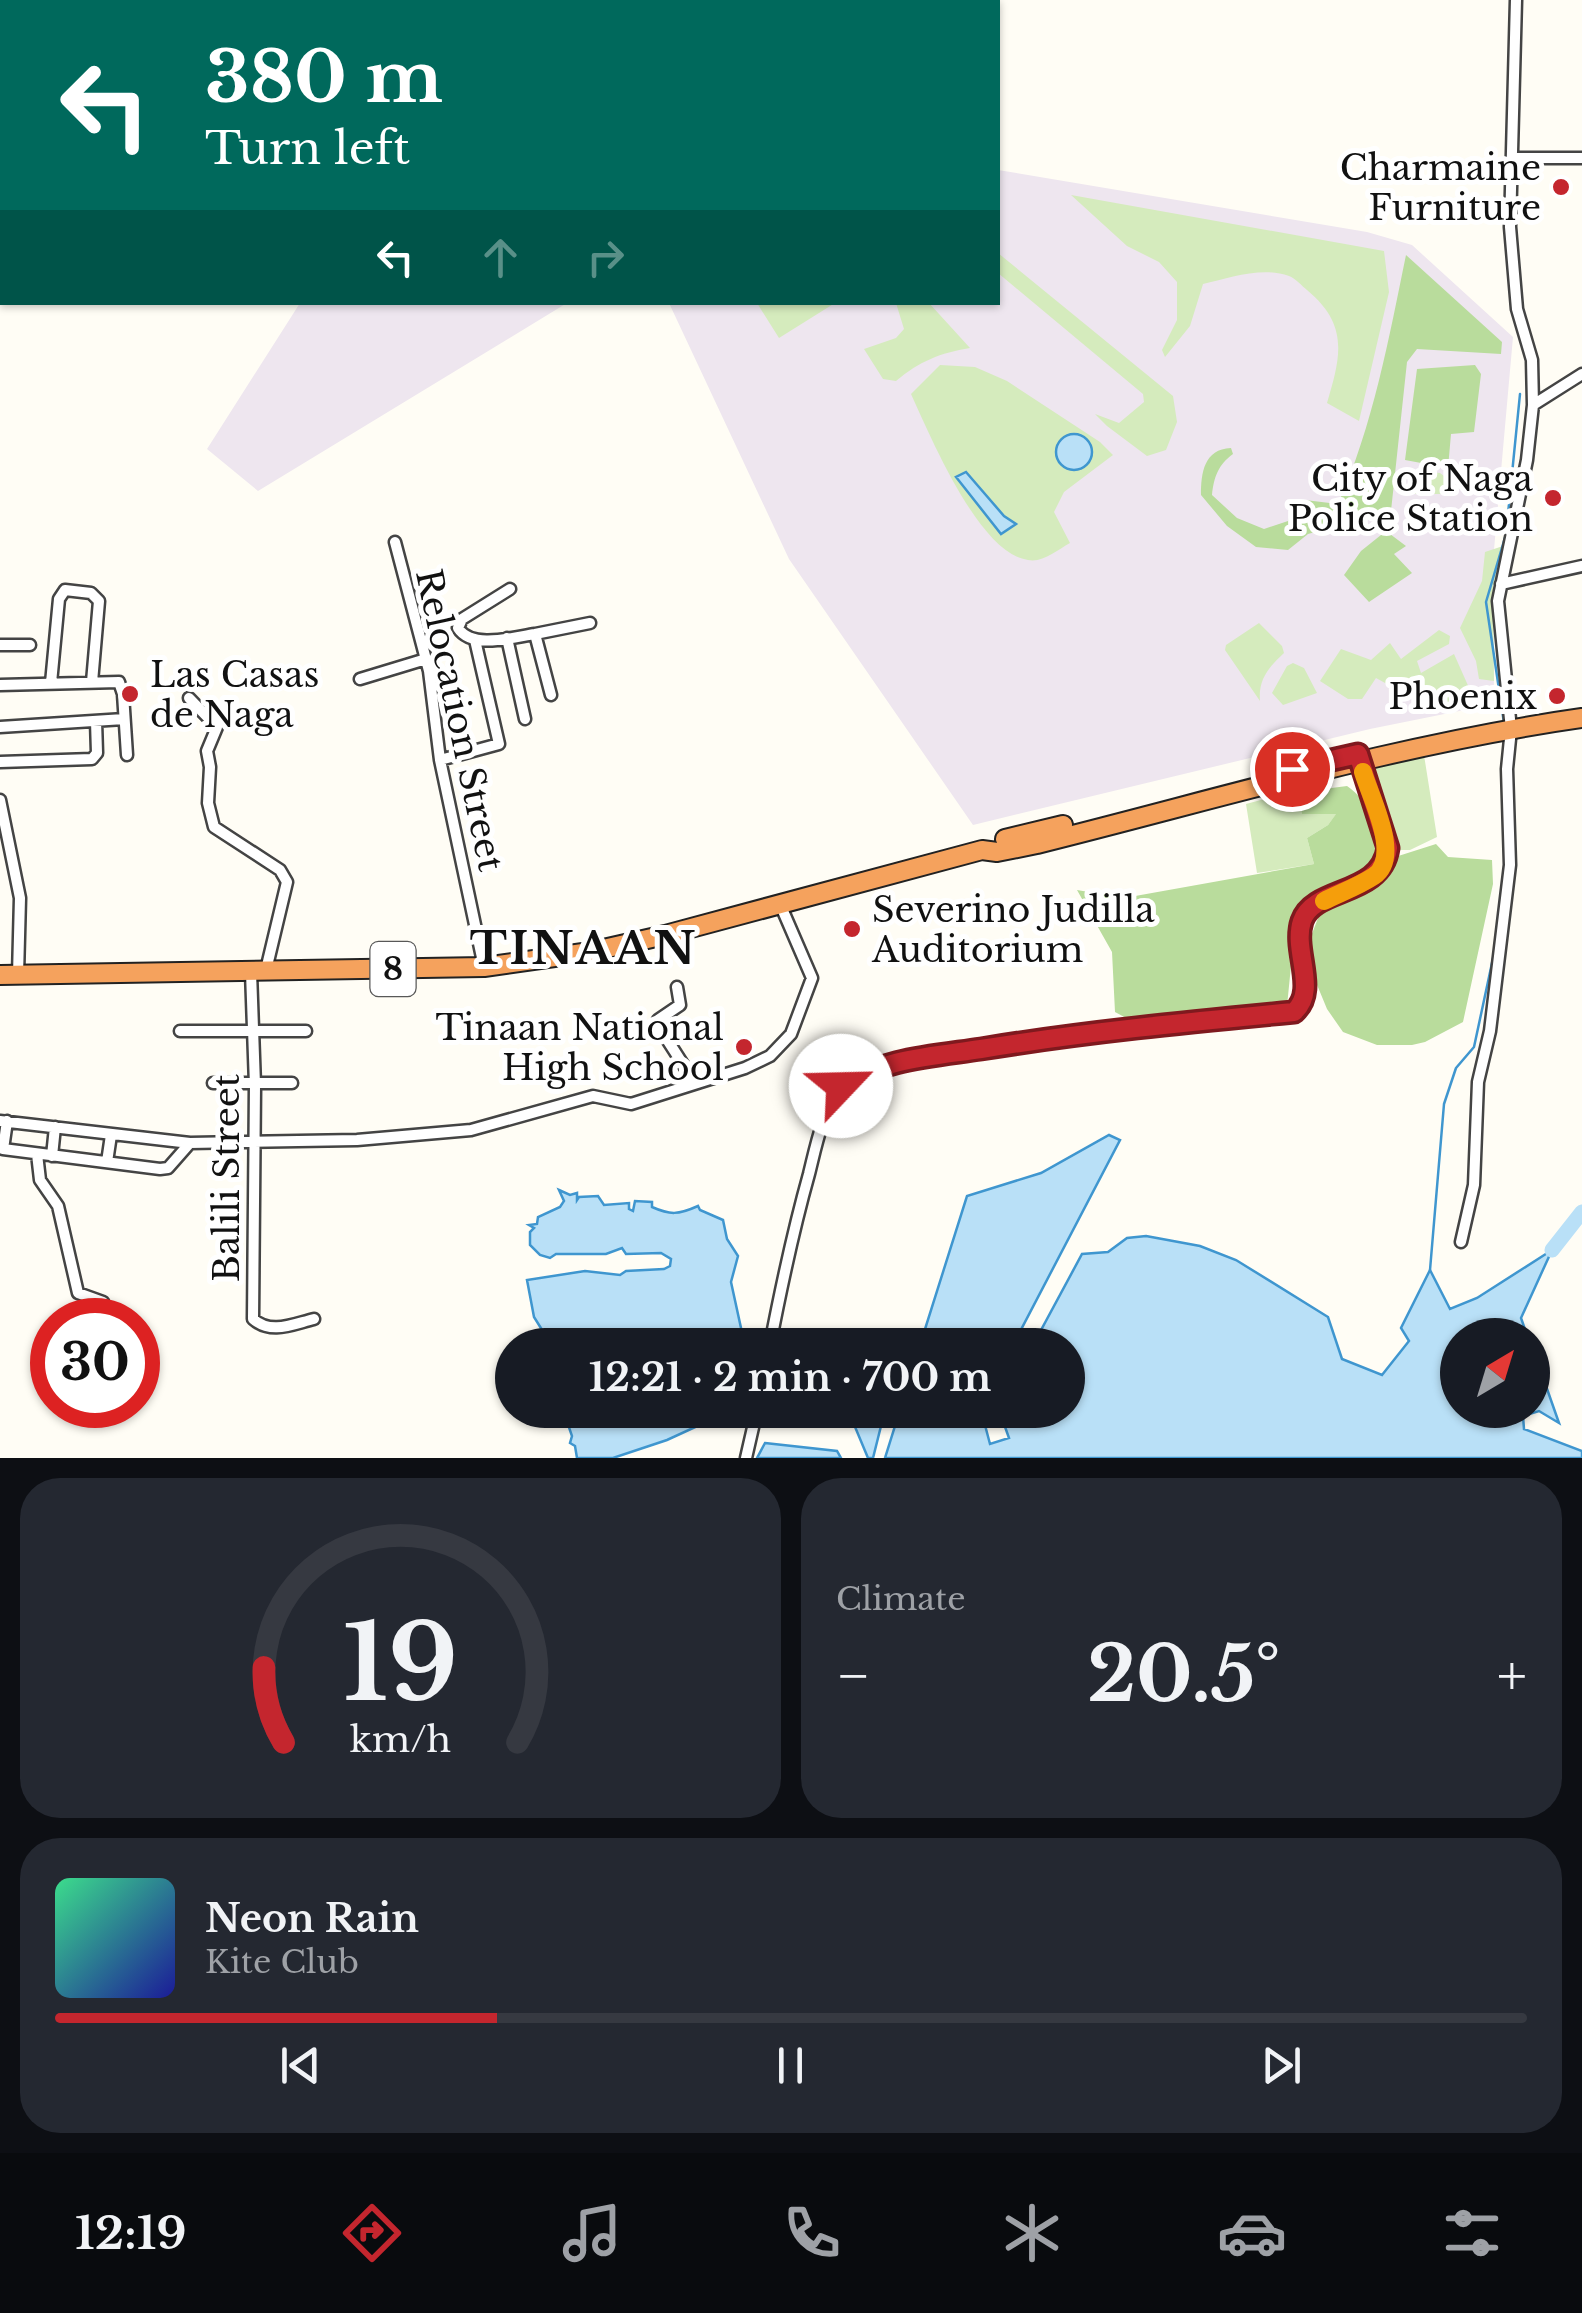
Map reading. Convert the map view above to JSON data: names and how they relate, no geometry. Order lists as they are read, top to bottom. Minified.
{"streets":{"highway":["8"],"street":["Relocation Street","Balili Street"]},"crossings":[["Relocation Street","8"],["8","Balili Street"]],"districts":["TINAAN"],"places":["Charmaine Furniture","City of Naga Police Station","Las Casas de Naga","Phoenix","Severino Judilla Auditorium","Tinaan National High School"],"north":"top right","page":{"turn":["380 m","Turn left"],"limit":"30","trip":"12:21 · 2 min · 700 m","tile":"Climate","heat":["−","20.5°","+"],"song":["Neon Rain","Kite Club"],"tabs":"12:19","gauge":["19","km/h"]}}
